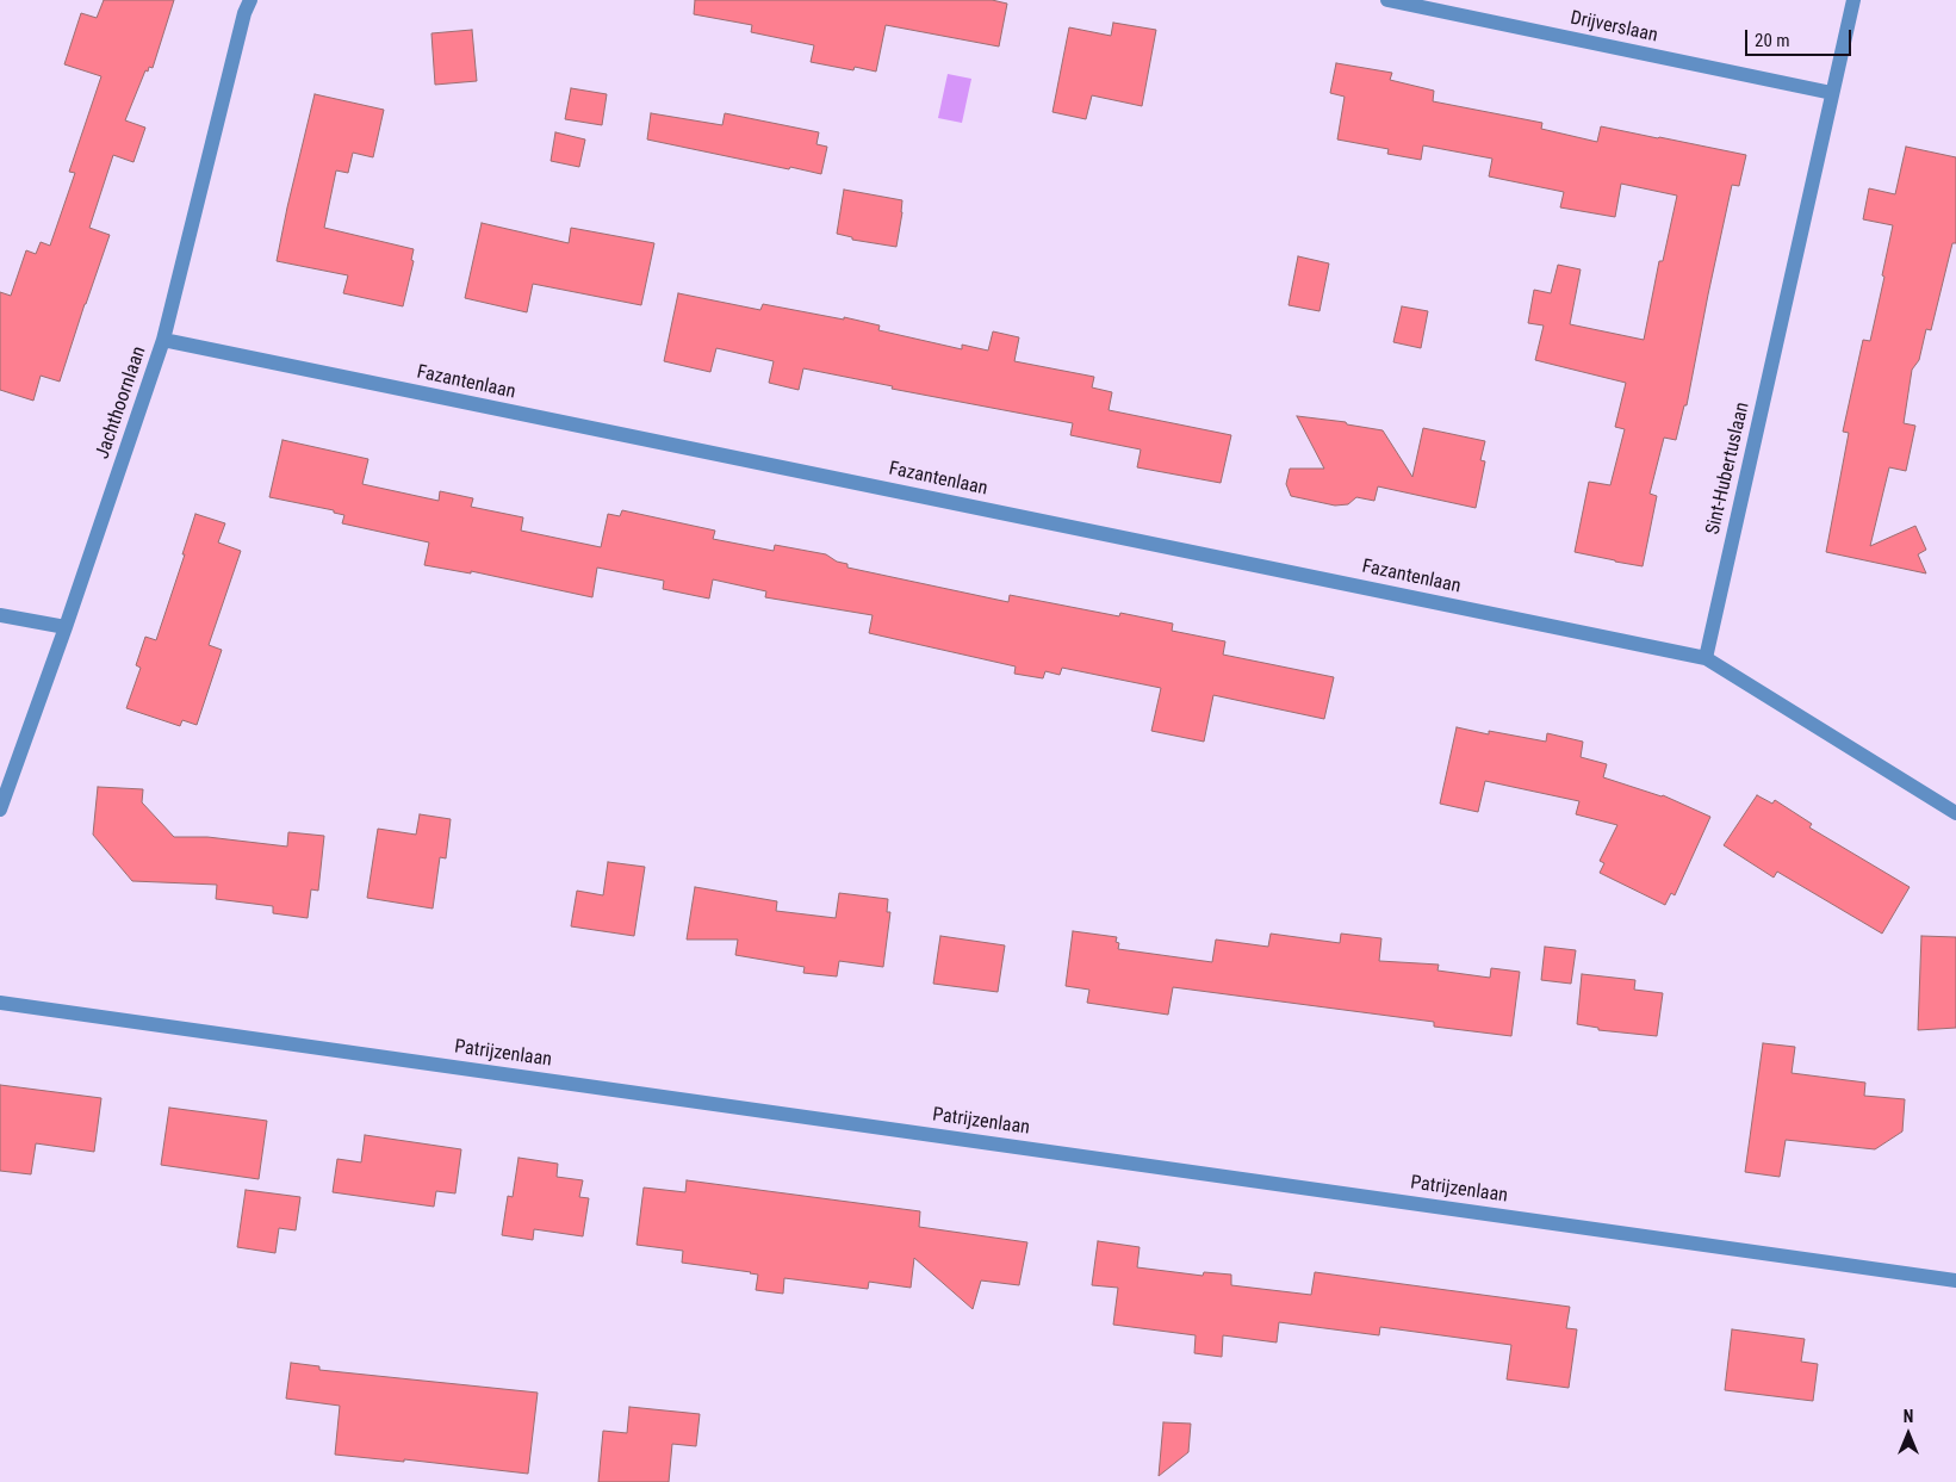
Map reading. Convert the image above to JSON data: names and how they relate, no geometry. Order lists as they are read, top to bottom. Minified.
{"streets":{"street":["Drijverslaan","Fazantenlaan","Jachthoornlaan","Sint-Hubertuslaan","Patrijzenlaan"]},"crossings":[["Drijverslaan","Sint-Hubertuslaan"],["Fazantenlaan","Jachthoornlaan"],["Fazantenlaan","Sint-Hubertuslaan"]],"scale_bar":"20 m","north":"top"}
